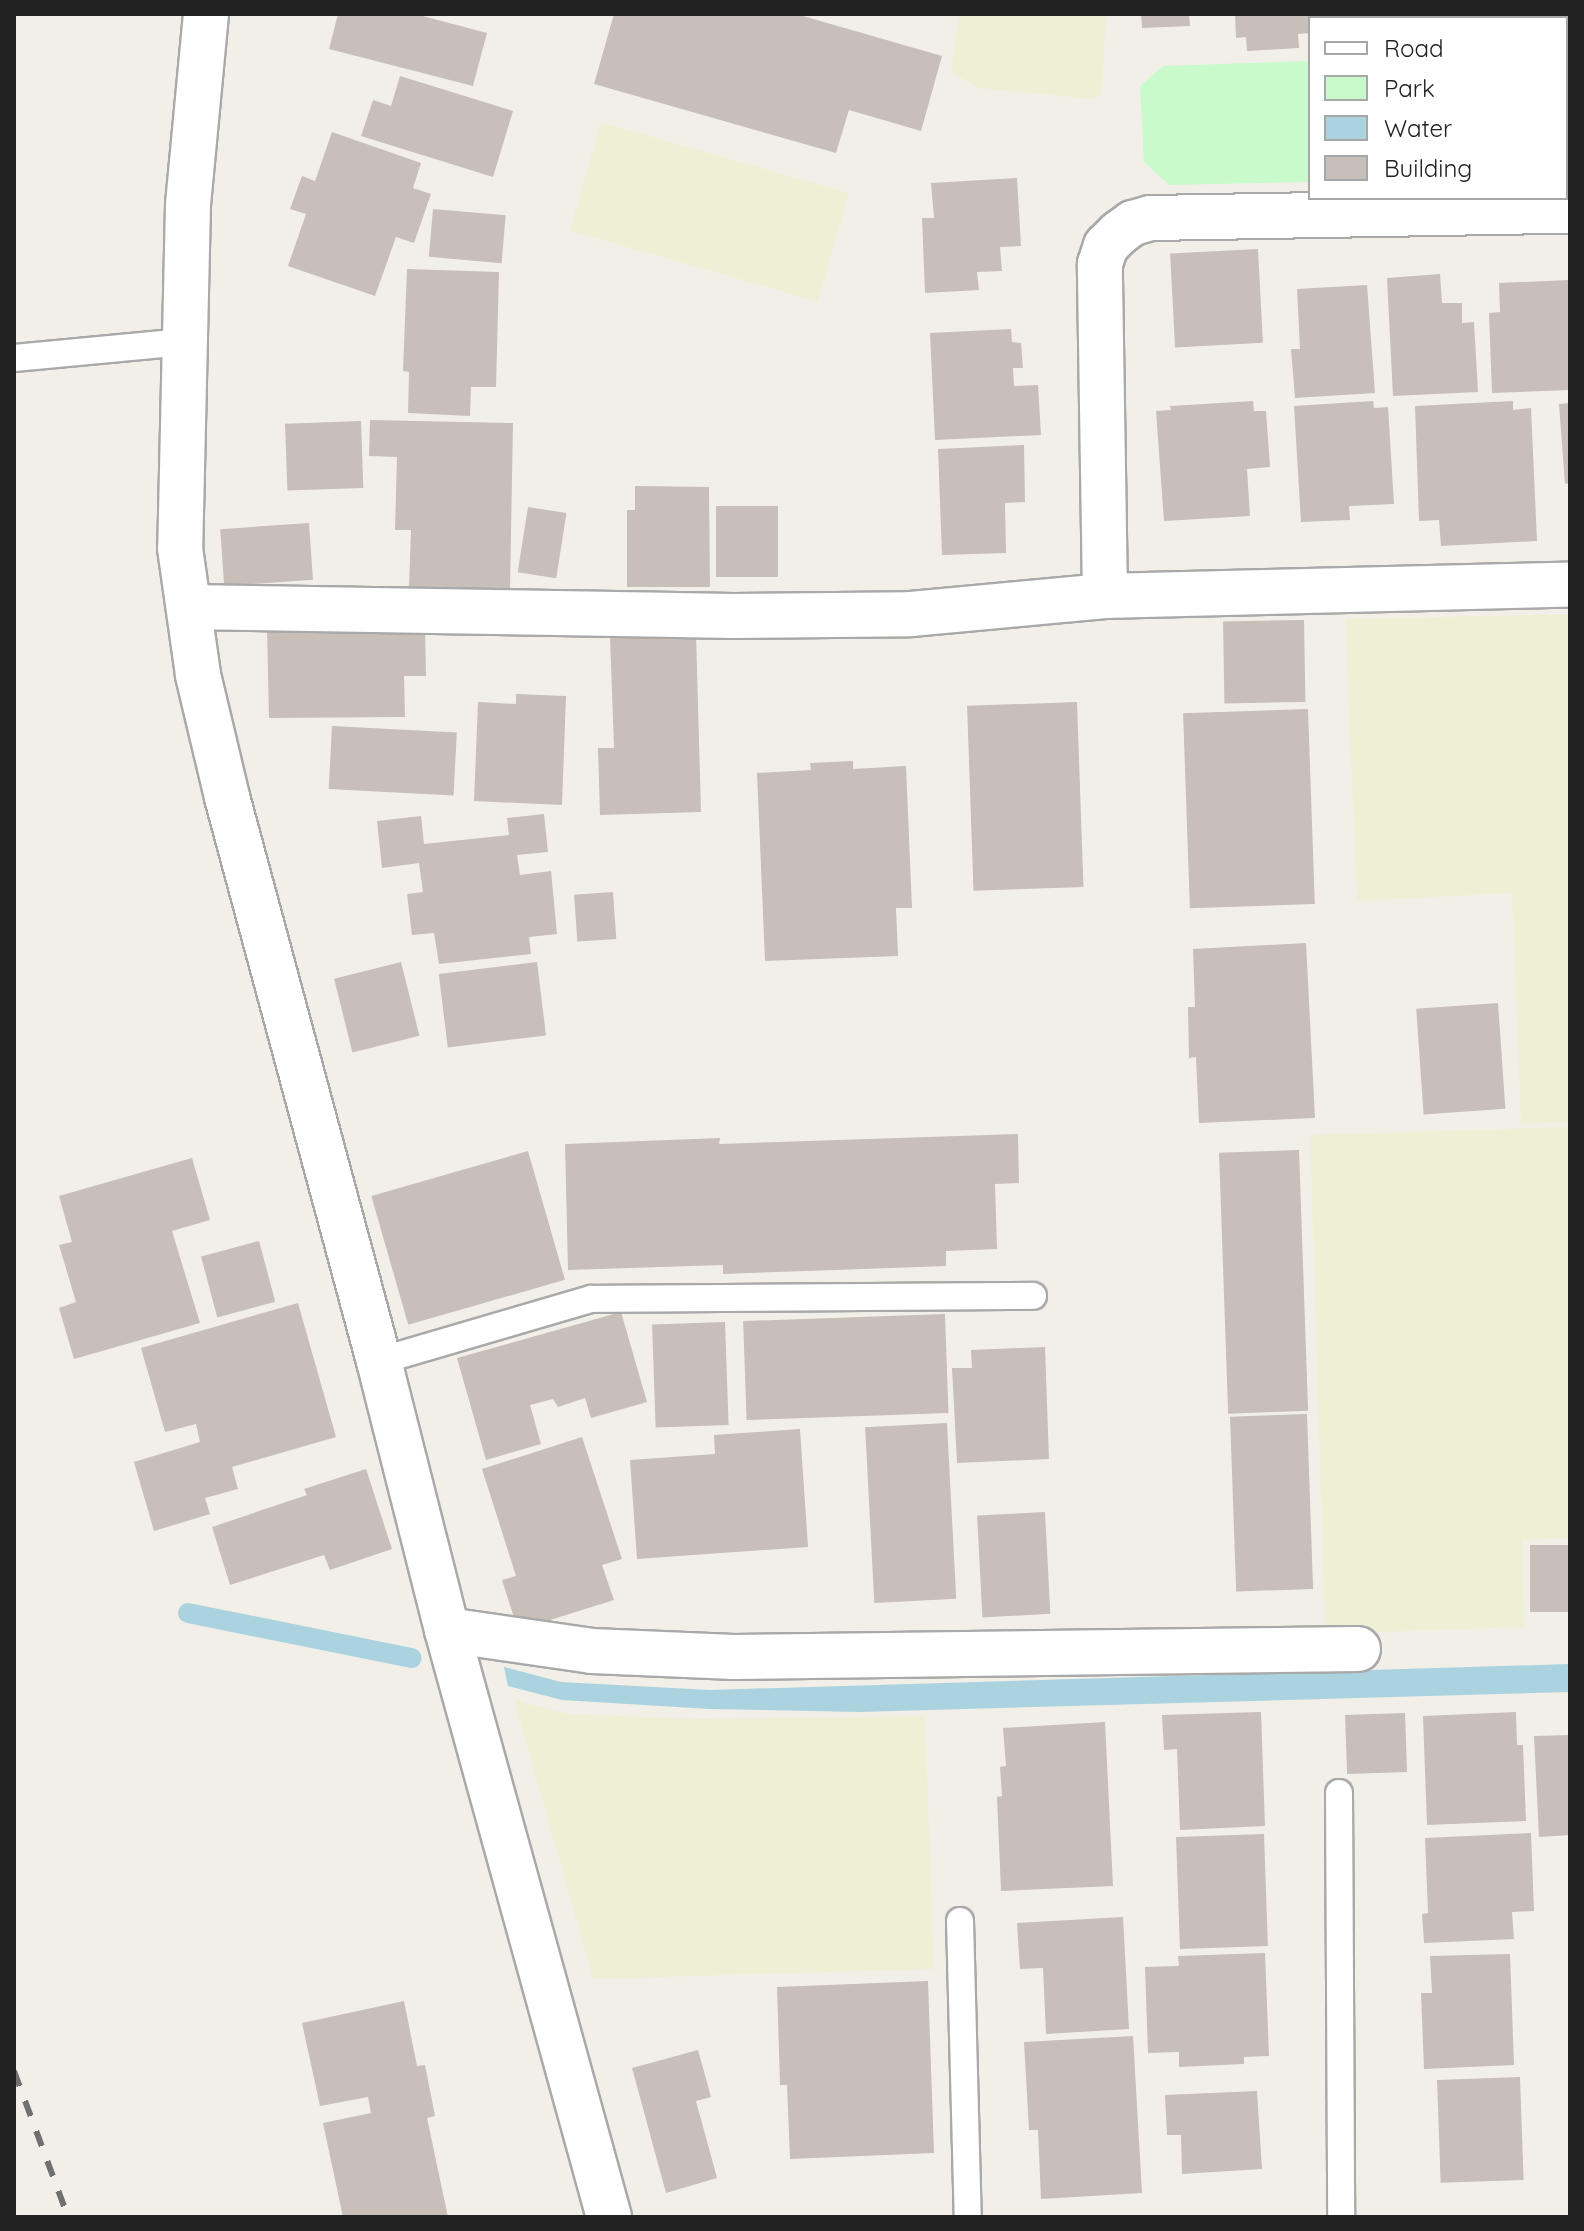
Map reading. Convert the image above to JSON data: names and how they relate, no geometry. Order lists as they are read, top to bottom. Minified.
{"legend":["Road","Park","Water","Building"]}
